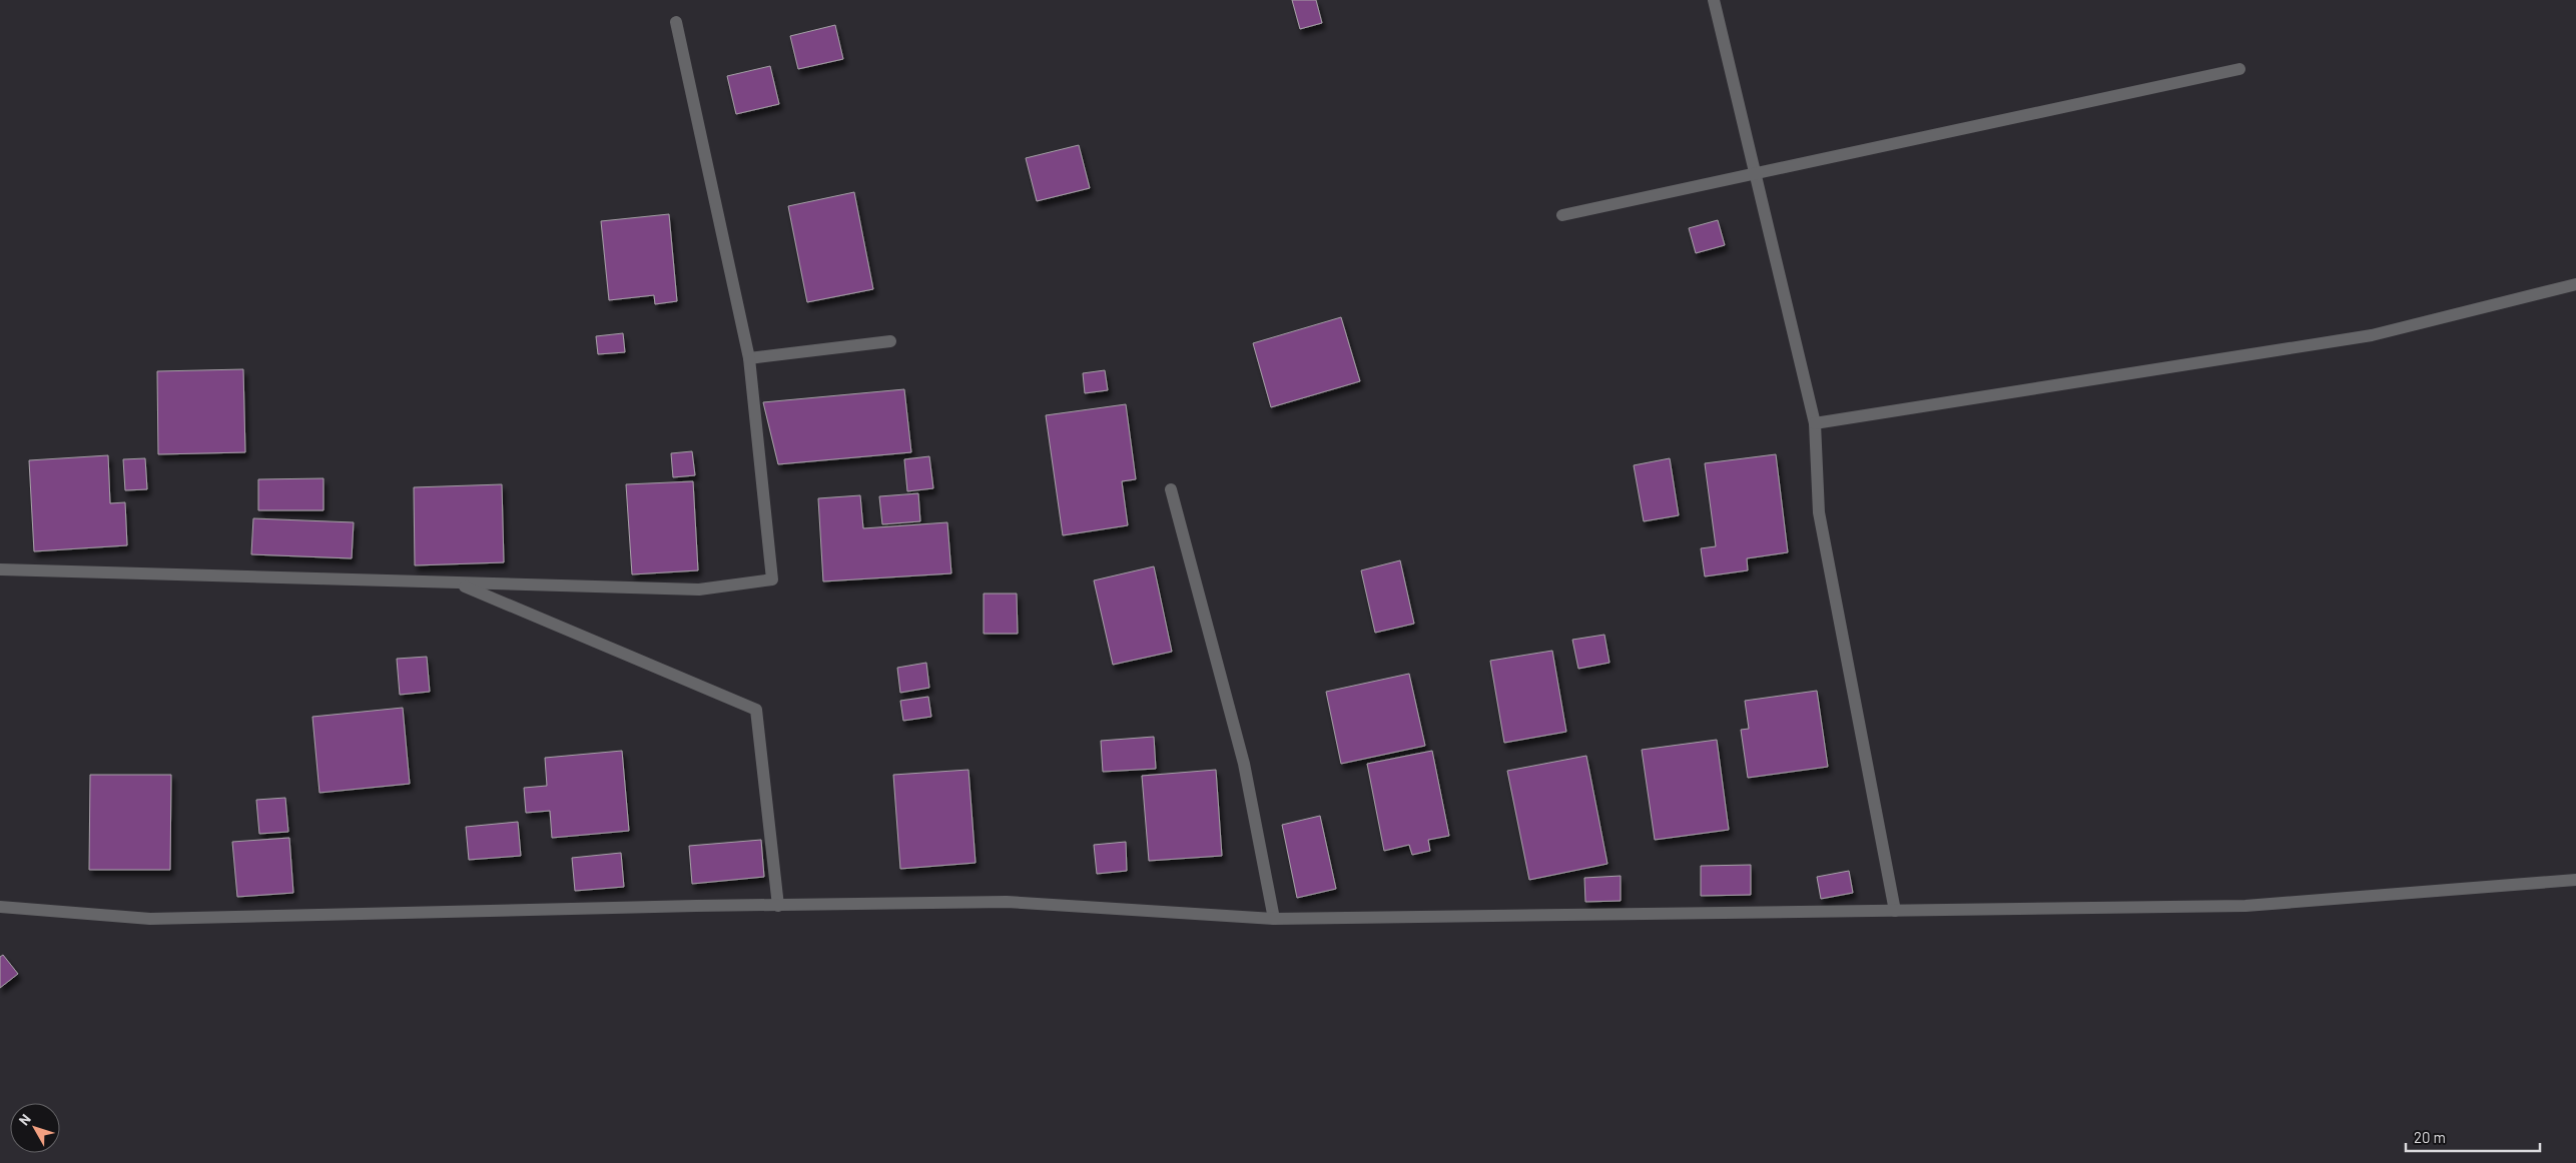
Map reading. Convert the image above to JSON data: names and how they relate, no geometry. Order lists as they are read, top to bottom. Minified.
{"scale_bar":"20 m","north":"top left"}
